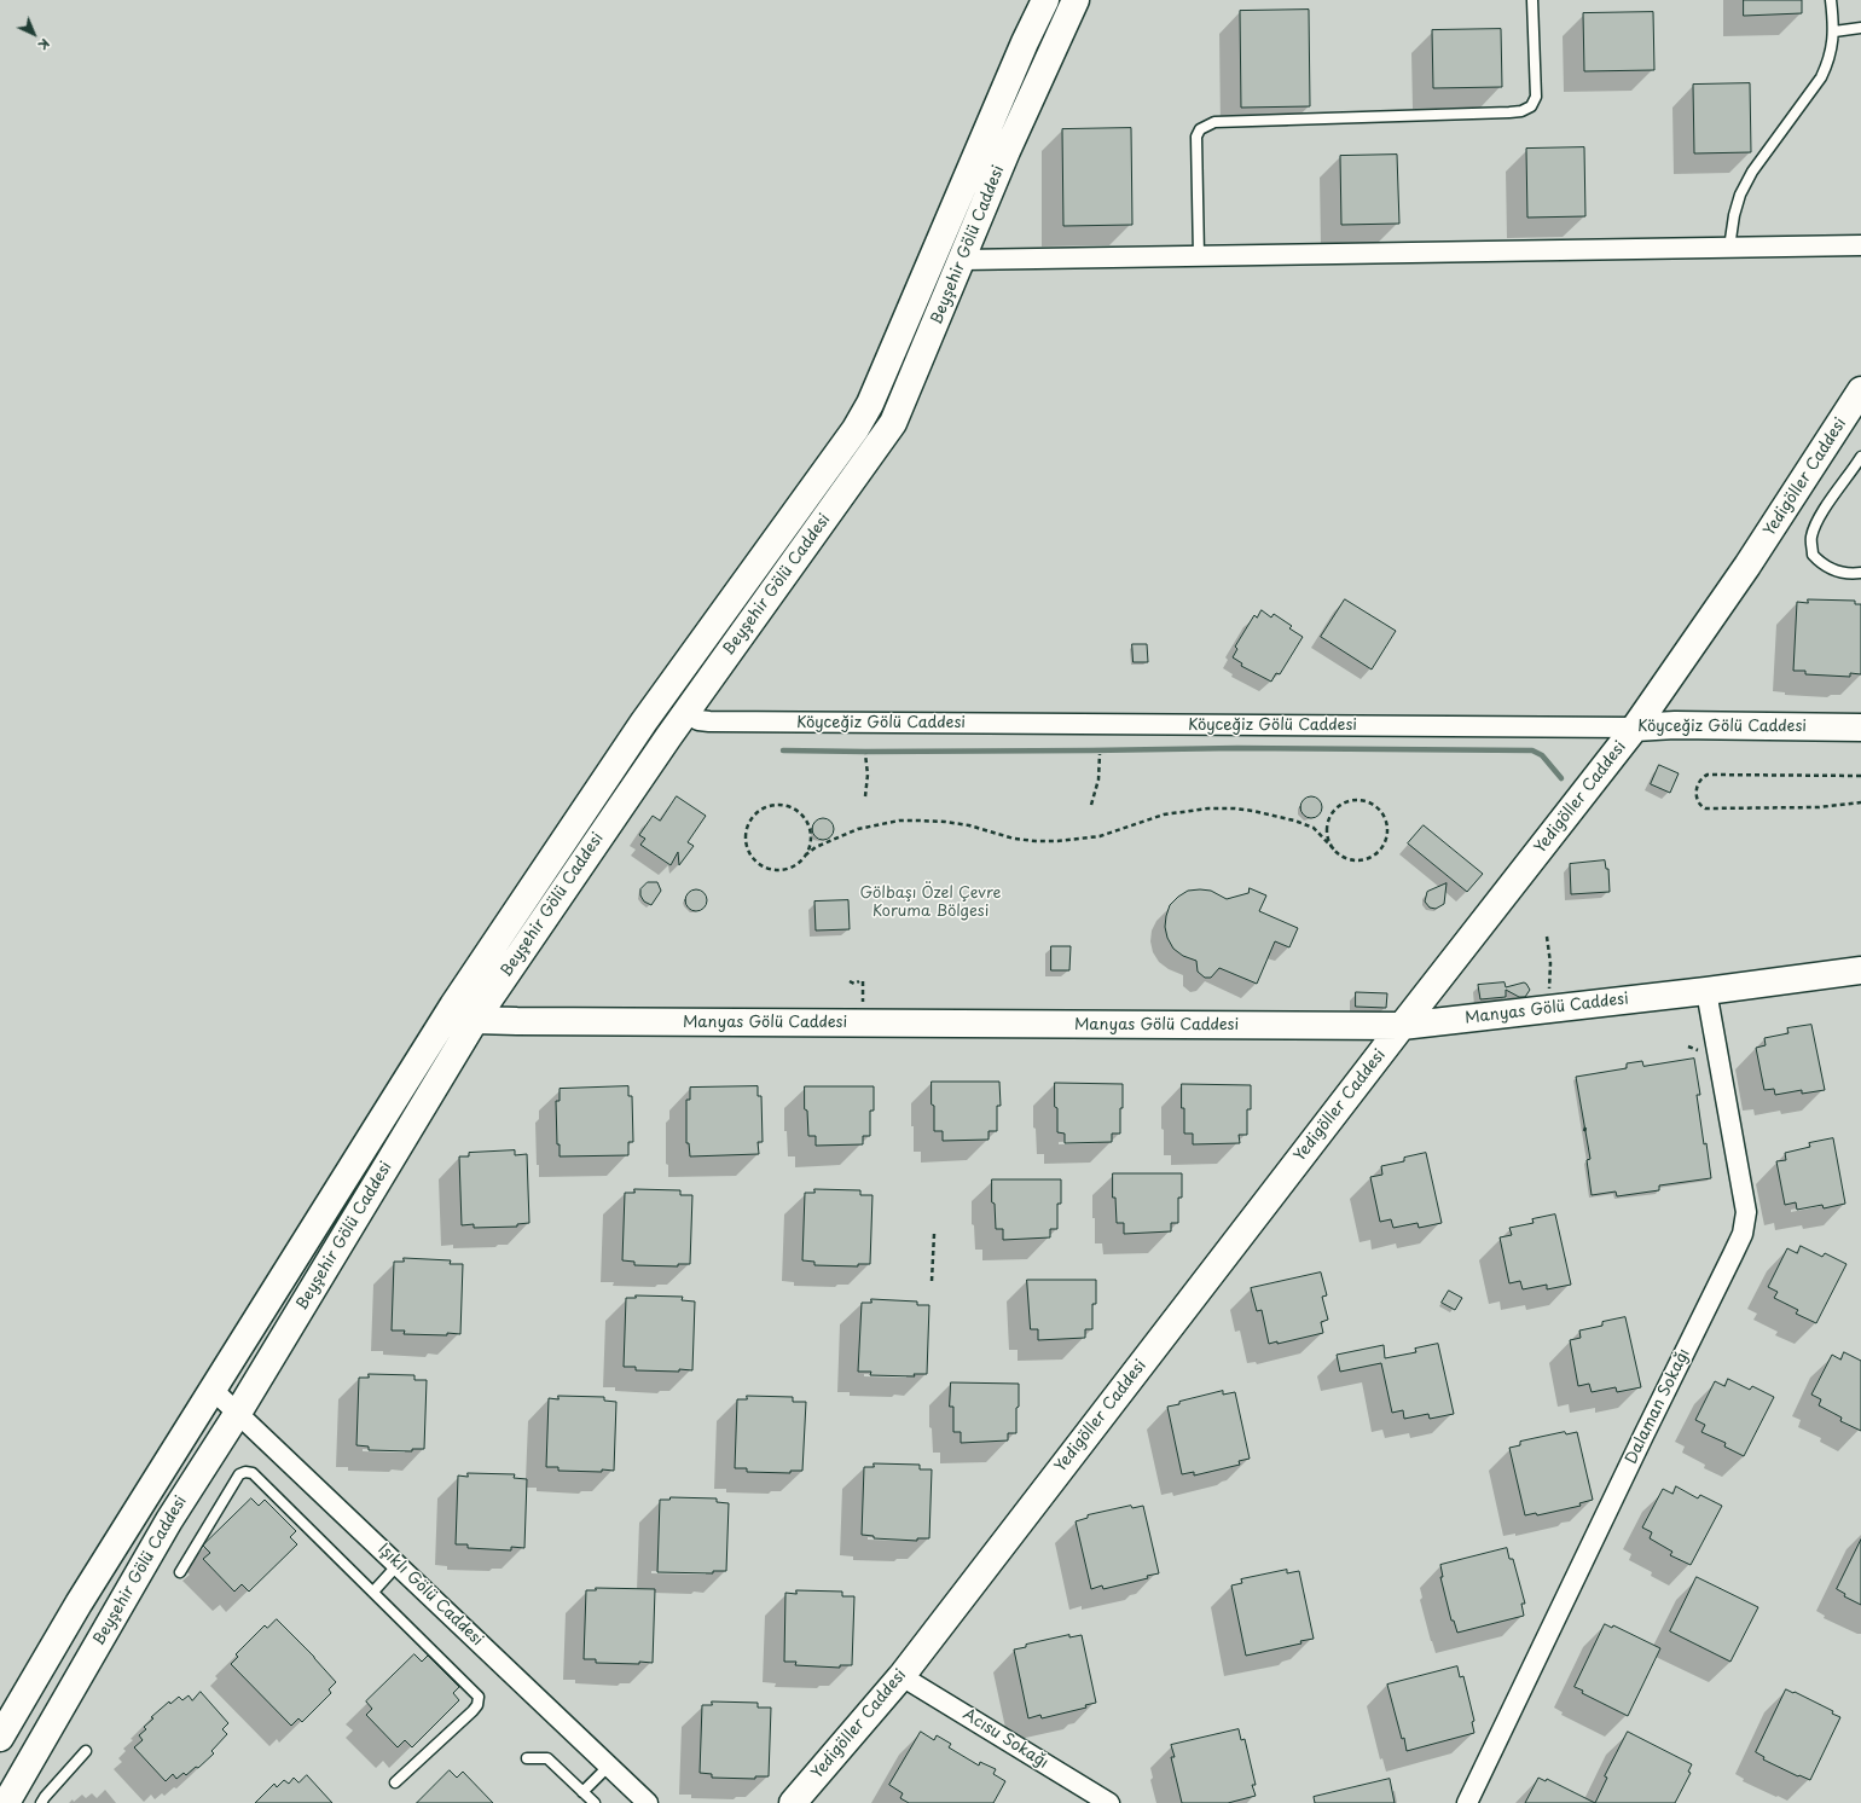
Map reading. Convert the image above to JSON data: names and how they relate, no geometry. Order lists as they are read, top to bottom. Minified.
{"streets":{"main road":["Beyşehir Gölü Caddesi","Yedigöller Caddesi","Köyceğiz Gölü Caddesi","Manyas Gölü Caddesi"],"street":["Dalaman Sokağı","Işıklı Gölü Caddesi","Acısu Sokağı"]},"crossings":[["Beyşehir Gölü Caddesi","Köyceğiz Gölü Caddesi"],["Beyşehir Gölü Caddesi","Manyas Gölü Caddesi"],["Beyşehir Gölü Caddesi","Işıklı Gölü Caddesi"],["Yedigöller Caddesi","Köyceğiz Gölü Caddesi"],["Yedigöller Caddesi","Manyas Gölü Caddesi"],["Yedigöller Caddesi","Acısu Sokağı"],["Manyas Gölü Caddesi","Dalaman Sokağı"]],"parks":["Gölbaşı Özel Çevre Koruma Bölgesi"],"north":"bottom right"}
